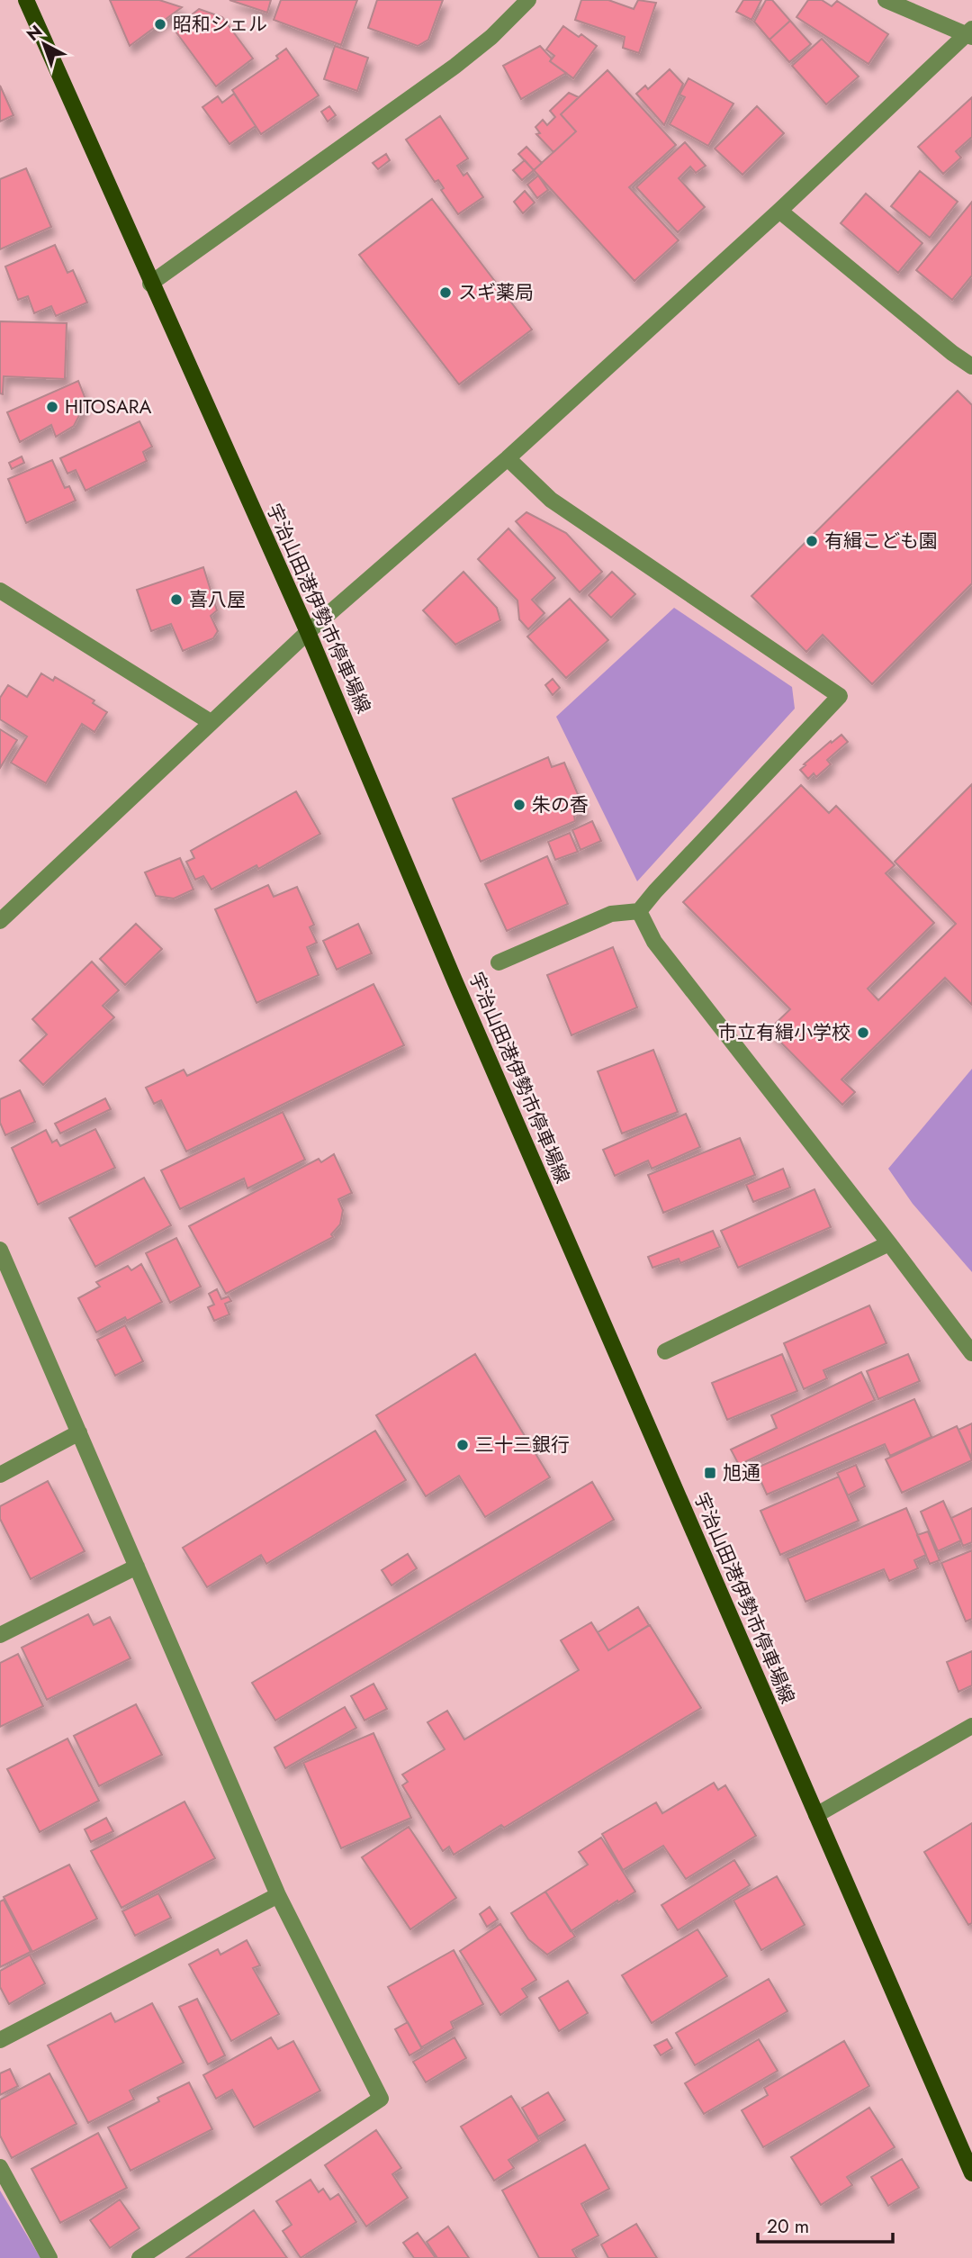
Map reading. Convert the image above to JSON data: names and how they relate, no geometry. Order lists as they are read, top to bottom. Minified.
{"streets":{"main road":["宇治山田港伊勢市停車場線"]},"places":{"other":["昭和シェル","スギ薬局","HITOSARA","有緝こども園","喜八屋","朱の香","市立有緝小学校","三十三銀行"],"transit":["旭通"]},"scale_bar":"20 m","north":"top left"}
